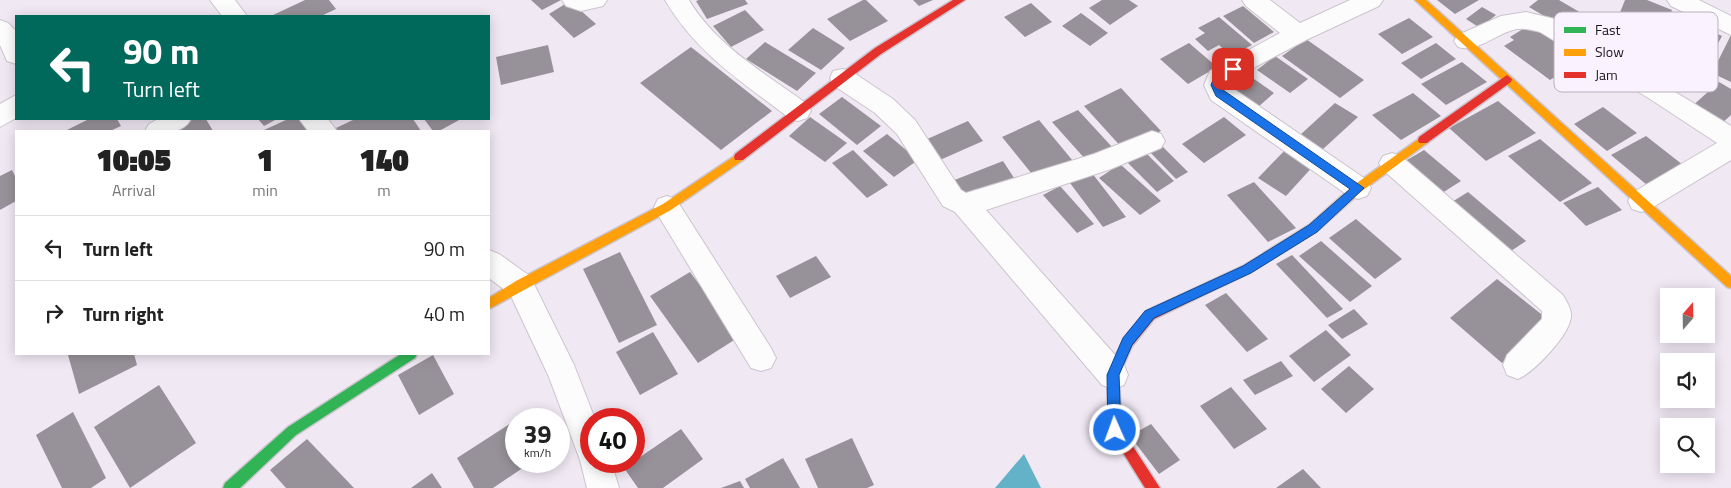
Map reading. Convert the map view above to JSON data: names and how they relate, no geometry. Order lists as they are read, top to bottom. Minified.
{"legend":["Fast","Slow","Jam"],"north":"top","page":{"turn":["90 m","Turn left"],"eta":["10:05","Arrival","1","min","140","m"],"list":[{"name":"Turn left","value":"90 m"},{"name":"Turn right","value":"40 m"}],"speed":"39 km/h","limit":"40"}}
